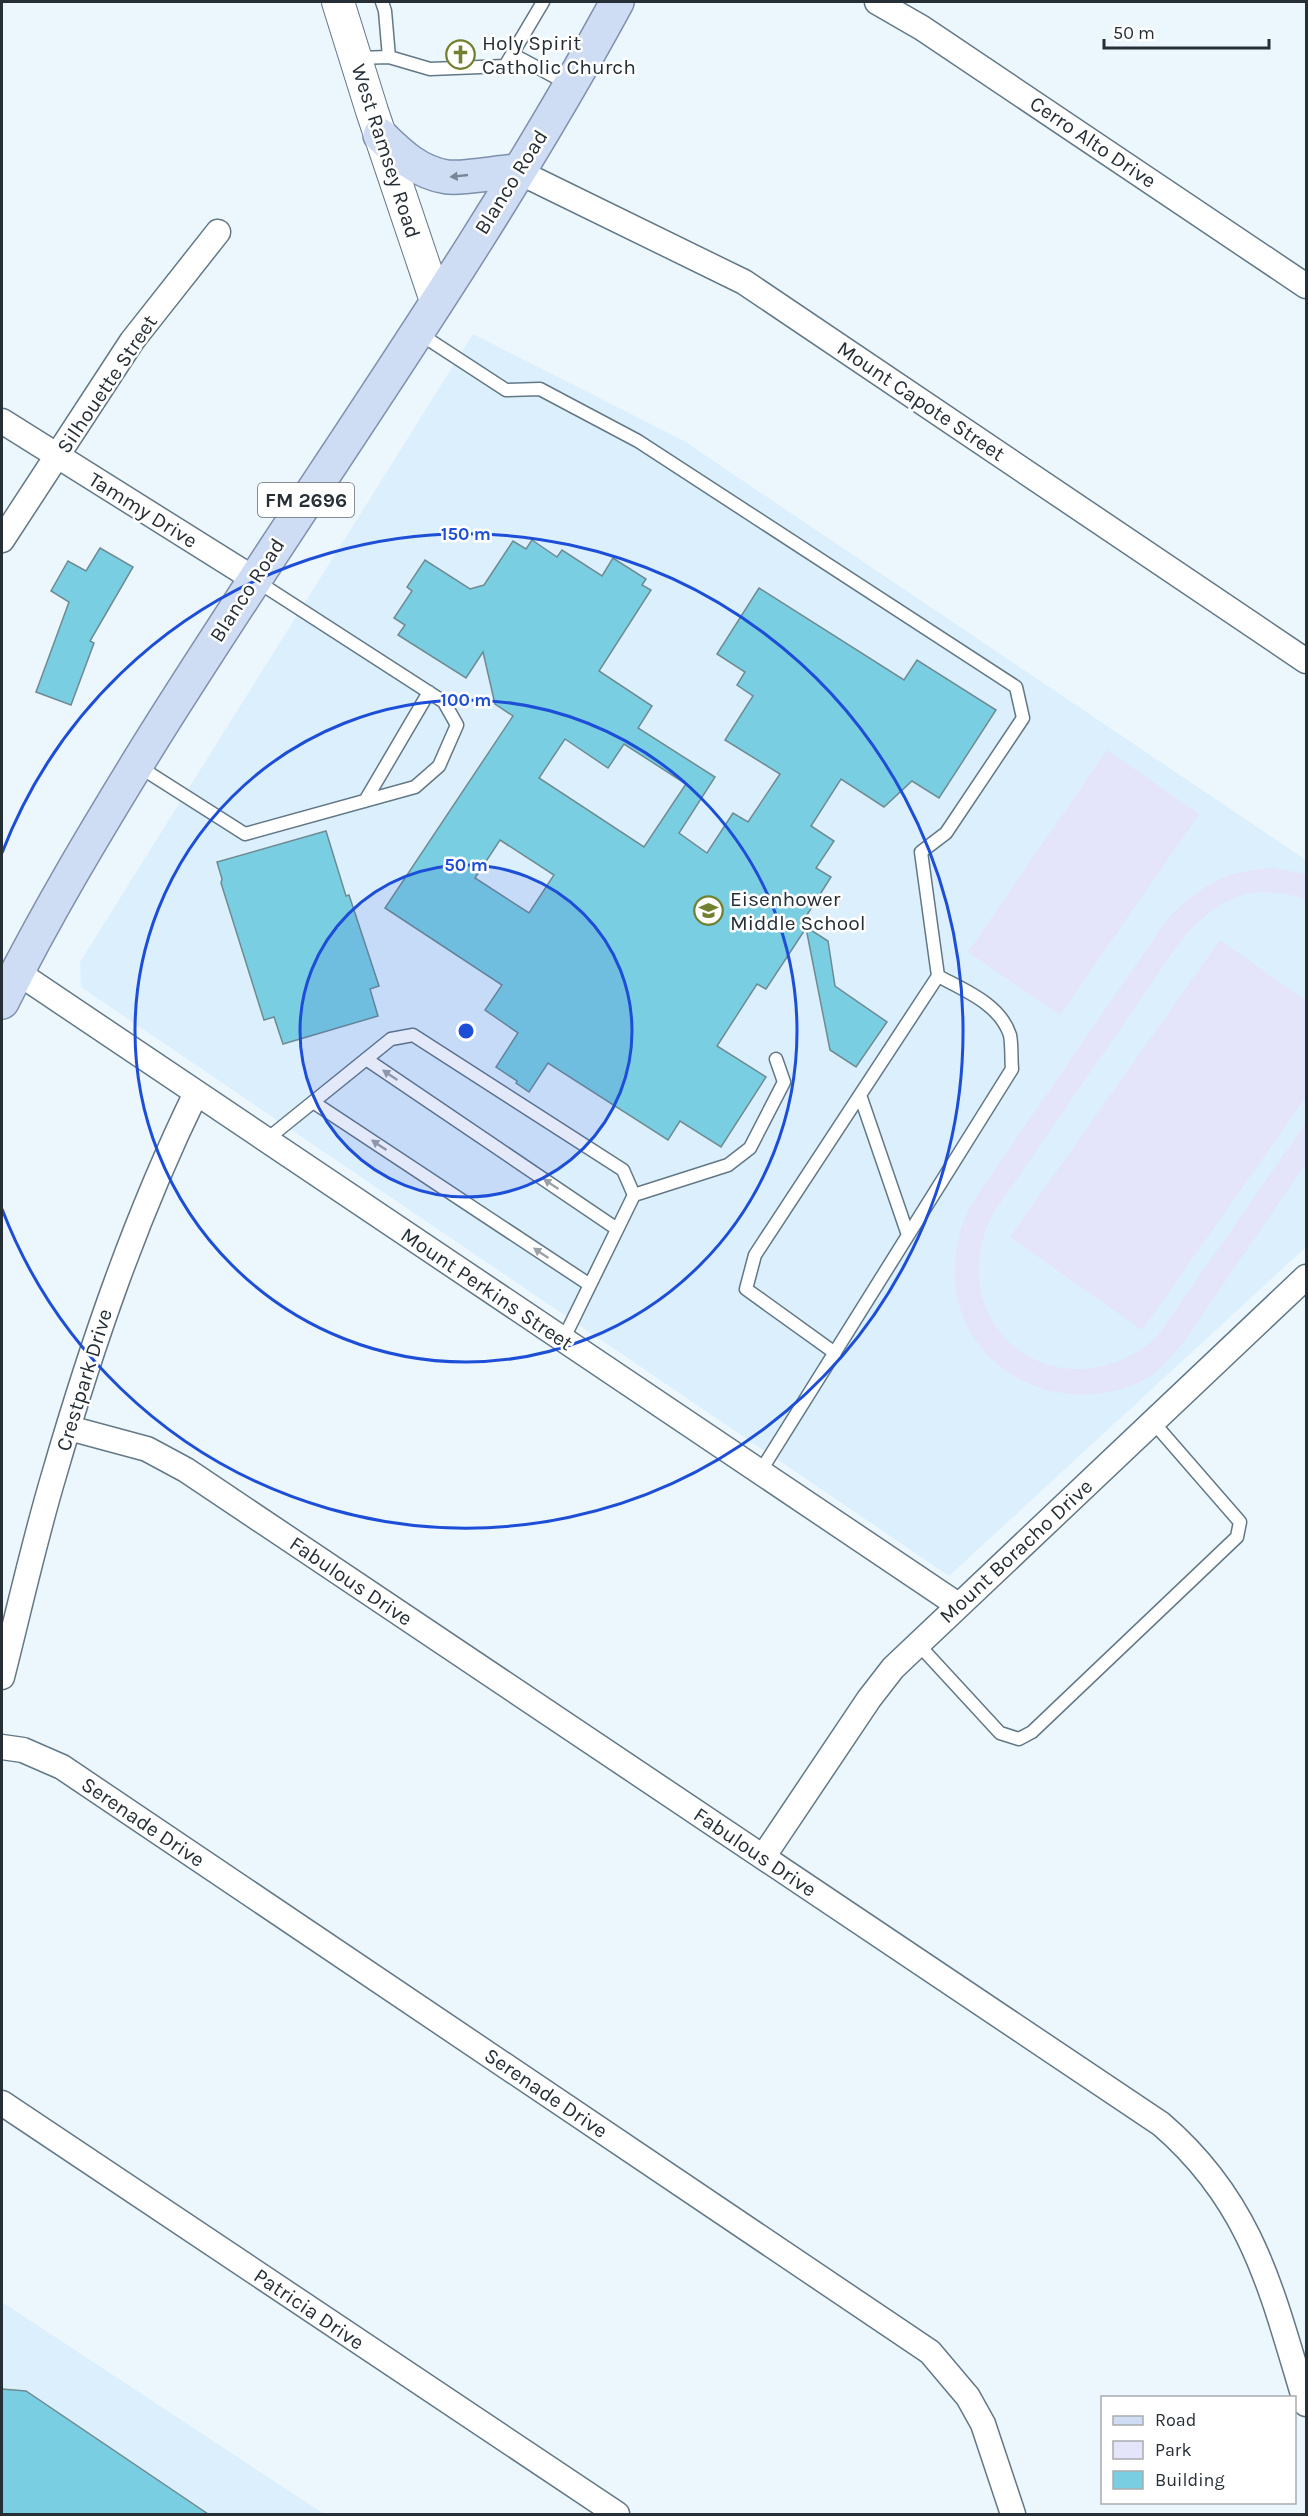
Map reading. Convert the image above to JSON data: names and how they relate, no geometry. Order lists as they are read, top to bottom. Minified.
{"streets":{"main road":["Blanco Road","FM 2696"],"street":["Cerro Alto Drive","West Ramsey Road","Silhouette Street","Mount Capote Street","Tammy Drive","Mount Perkins Street","Crestpark Drive","Mount Boracho Drive","Fabulous Drive","Serenade Drive","Patricia Drive"]},"crossings":[["West Ramsey Road","Blanco Road"],["Blanco Road","Mount Capote Street"],["Blanco Road","Tammy Drive"],["Blanco Road","Mount Perkins Street"],["Silhouette Street","Tammy Drive"],["Mount Perkins Street","Crestpark Drive"],["Mount Perkins Street","Mount Boracho Drive"],["Crestpark Drive","Fabulous Drive"],["Mount Boracho Drive","Fabulous Drive"]],"places":{"church":["Holy Spirit Catholic Church"],"school or university":["Eisenhower Middle School"]},"legend":["Road","Park","Building"],"scale_bar":"50 m","rings":["150 m","100 m","50 m"]}
